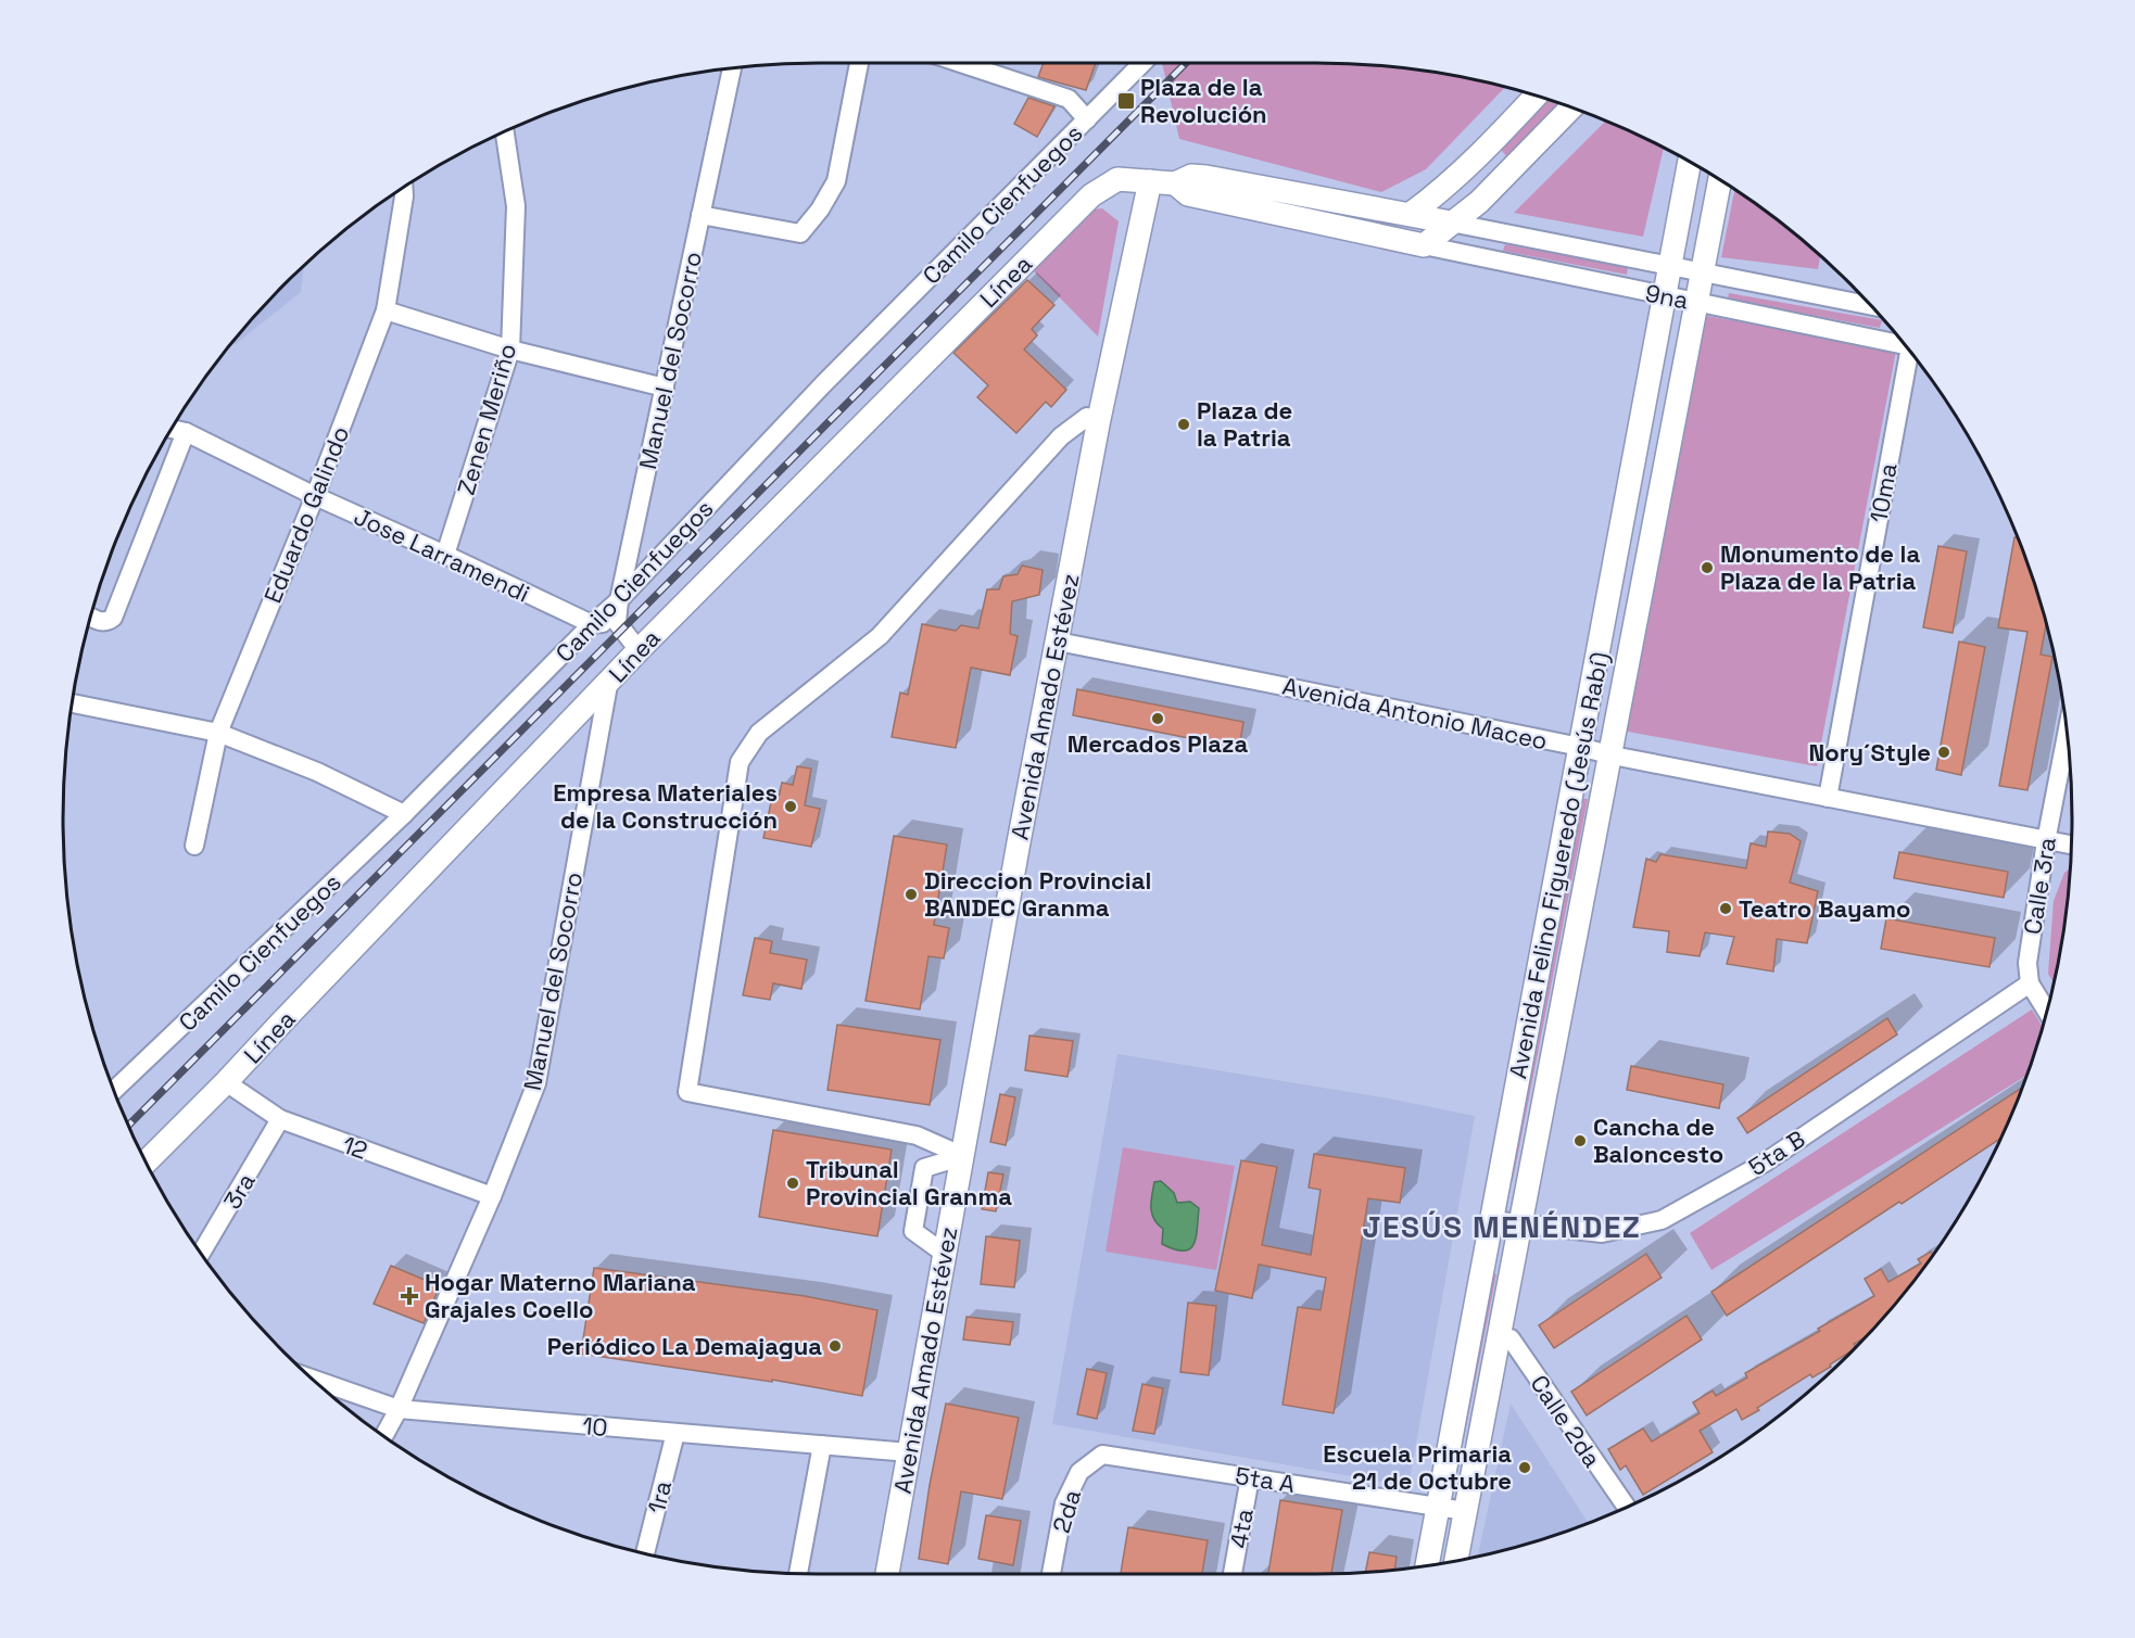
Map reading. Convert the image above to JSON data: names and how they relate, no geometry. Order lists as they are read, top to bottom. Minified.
{"streets":{"main road":["Línea","Avenida Amado Estévez","Avenida Felino Figueredo (Jesús Rabí)"],"street":["Camilo Cienfuegos","9na","Manuel del Socorro","Zenen Meriño","10ma","Eduardo Galindo","Jose Larramendi","Avenida Antonio Maceo","Calle 3ra","12","5ta B","3ra","Calle 2da","10","5ta A","1ra","2da","4ta"]},"crossings":[["Camilo Cienfuegos","Manuel del Socorro"],["Camilo Cienfuegos","Jose Larramendi"],["Línea","Manuel del Socorro"],["Línea","Avenida Amado Estévez"],["Línea","12"],["9na","Avenida Felino Figueredo (Jesús Rabí)"],["Manuel del Socorro","12"],["Manuel del Socorro","10"],["Zenen Meriño","Jose Larramendi"],["10ma","Avenida Antonio Maceo"],["Eduardo Galindo","Jose Larramendi"],["Avenida Amado Estévez","Avenida Antonio Maceo"],["Avenida Amado Estévez","10"],["Avenida Antonio Maceo","Avenida Felino Figueredo (Jesús Rabí)"],["Avenida Antonio Maceo","Calle 3ra"],["Avenida Felino Figueredo (Jesús Rabí)","5ta B"],["Avenida Felino Figueredo (Jesús Rabí)","Calle 2da"],["Avenida Felino Figueredo (Jesús Rabí)","5ta A"],["Calle 3ra","5ta B"],["12","3ra"],["10","1ra"],["5ta A","2da"],["5ta A","4ta"]],"districts":["JESÚS MENÉNDEZ"],"places":{"transit":["Plaza de la Revolución"],"other":["Plaza de la Patria","Monumento de la Plaza de la Patria","Mercados Plaza","Nory´Style","Empresa Materiales de la Construcción","Direccion Provincial BANDEC Granma","Teatro Bayamo","Cancha de Baloncesto","Tribunal Provincial Granma","Periódico La Demajagua","Escuela Primaria 21 de Octubre"],"health":["Hogar Materno Mariana Grajales Coello"]}}
